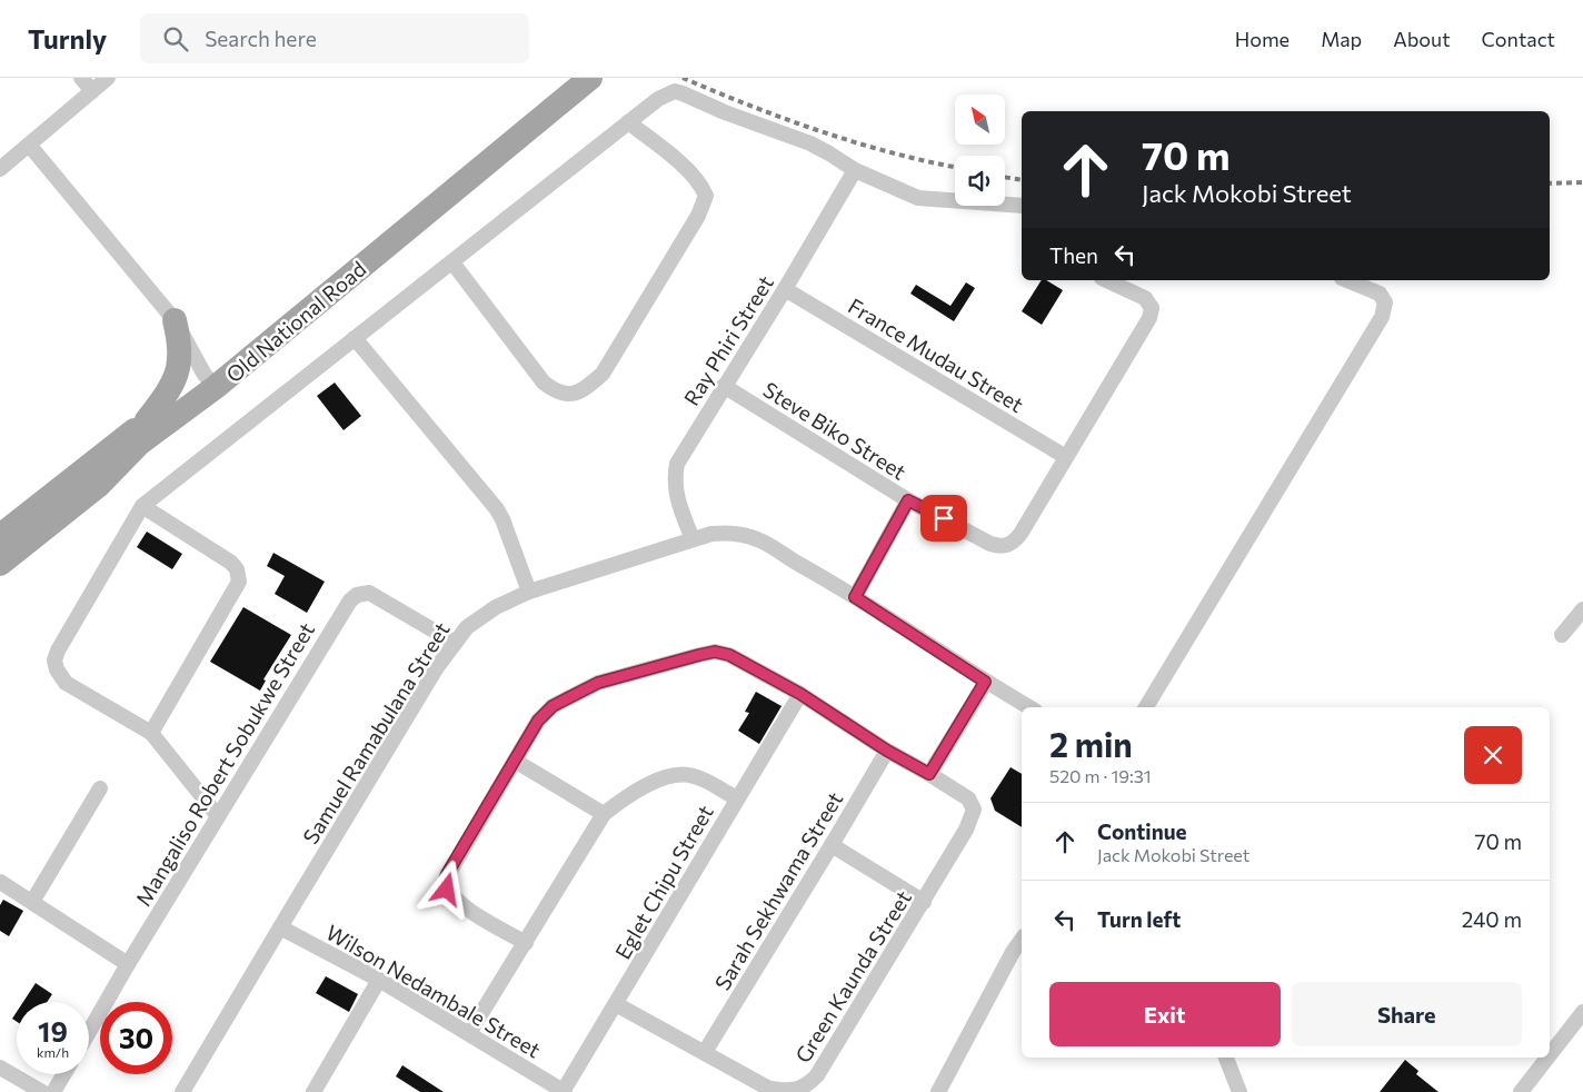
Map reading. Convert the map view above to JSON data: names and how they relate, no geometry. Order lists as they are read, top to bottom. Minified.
{"streets":{"main road":["Old National Road"],"street":["Ray Phiri Street","France Mudau Street","Steve Biko Street","Samuel Ramabulana Street","Mangaliso Robert Sobukwe Street","Eglet Chipu Street","Sarah Sekhwama Street","Green Kaunda Street","Wilson Nedambale Street"]},"crossings":[["Ray Phiri Street","France Mudau Street"],["Ray Phiri Street","Steve Biko Street"],["Ray Phiri Street","Samuel Ramabulana Street"],["France Mudau Street","Steve Biko Street"],["Samuel Ramabulana Street","Mangaliso Robert Sobukwe Street"],["Samuel Ramabulana Street","Wilson Nedambale Street"],["Eglet Chipu Street","Green Kaunda Street"],["Eglet Chipu Street","Wilson Nedambale Street"],["Sarah Sekhwama Street","Green Kaunda Street"]],"north":"top left","page":{"header":"Turnly","search":"Search here","nav":["Home","Map","About","Contact"],"turn":["70 m","Jack Mokobi Street"],"then":"Then","heading":["2 min","520 m · 19:31"],"list":[{"name":"Continue","note":"Jack Mokobi Street","value":"70 m"},{"name":"Turn left","value":"240 m"}],"buttons":["Exit","Share"],"speed":"19 km/h","limit":"30"}}
